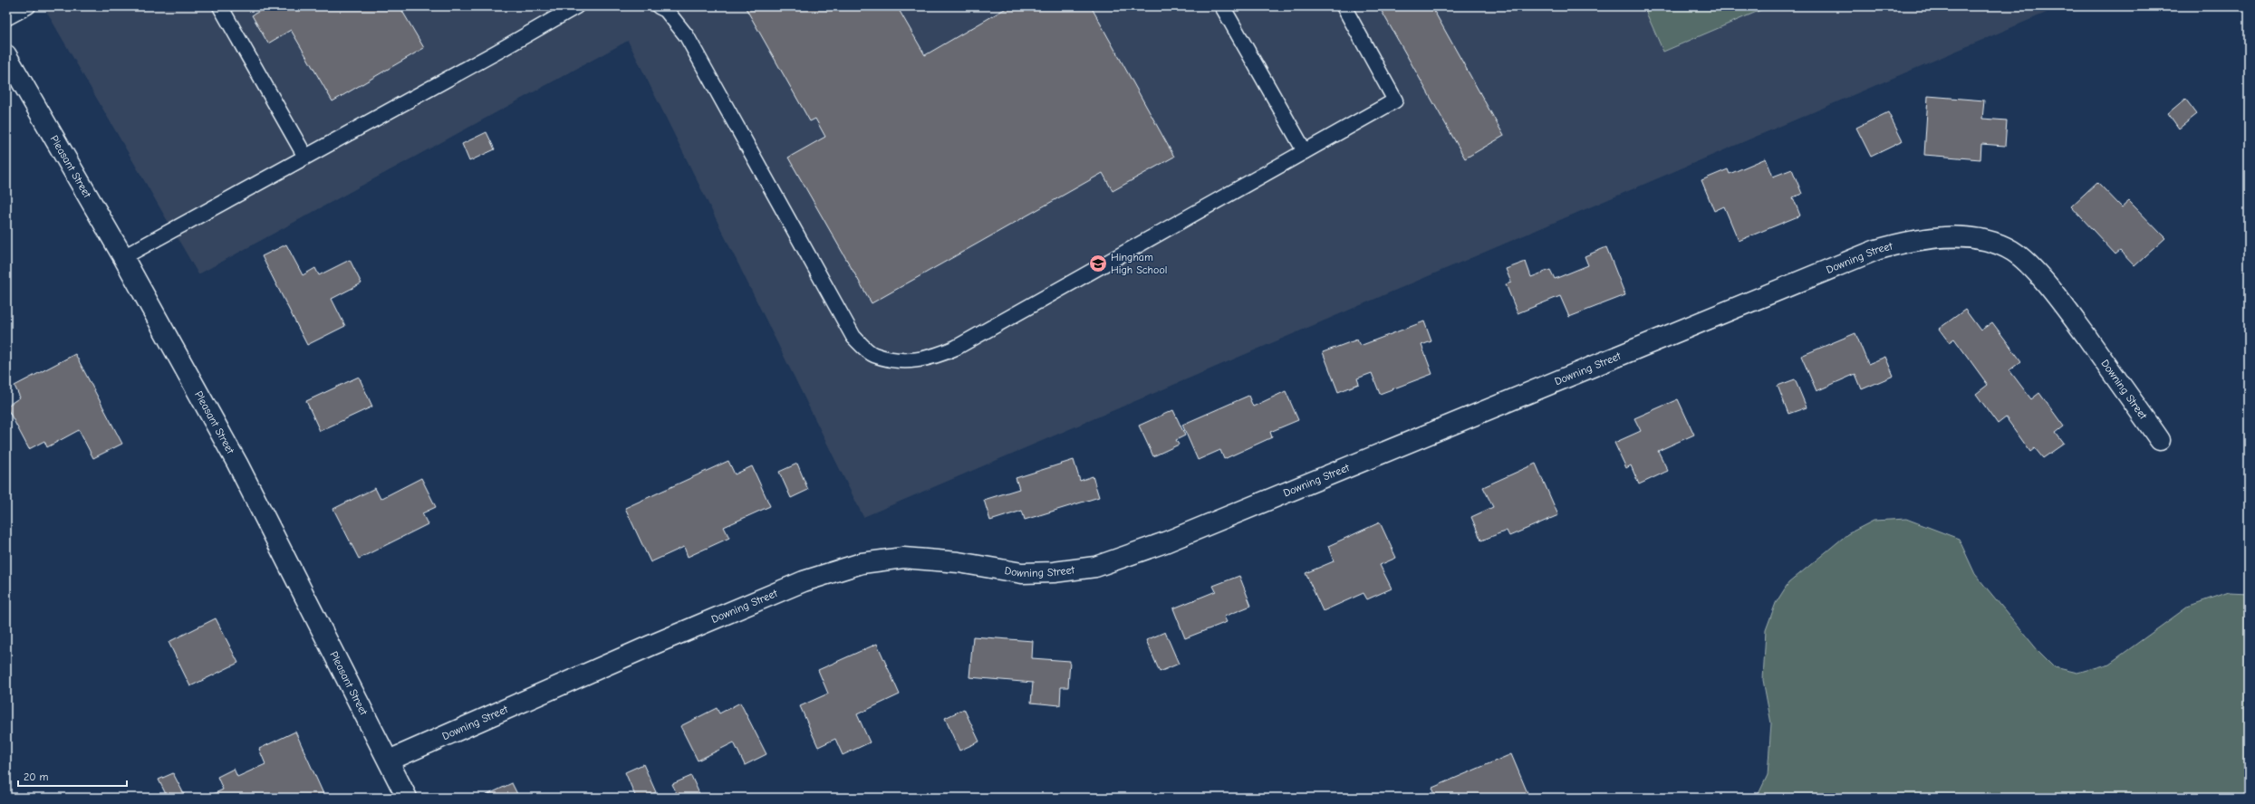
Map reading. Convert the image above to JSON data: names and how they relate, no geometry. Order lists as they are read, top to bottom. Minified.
{"streets":{"street":["Pleasant Street","Downing Street"]},"crossings":[["Pleasant Street","Downing Street"]],"places":{"school or university":["Hingham High School"]},"scale_bar":"20 m"}
